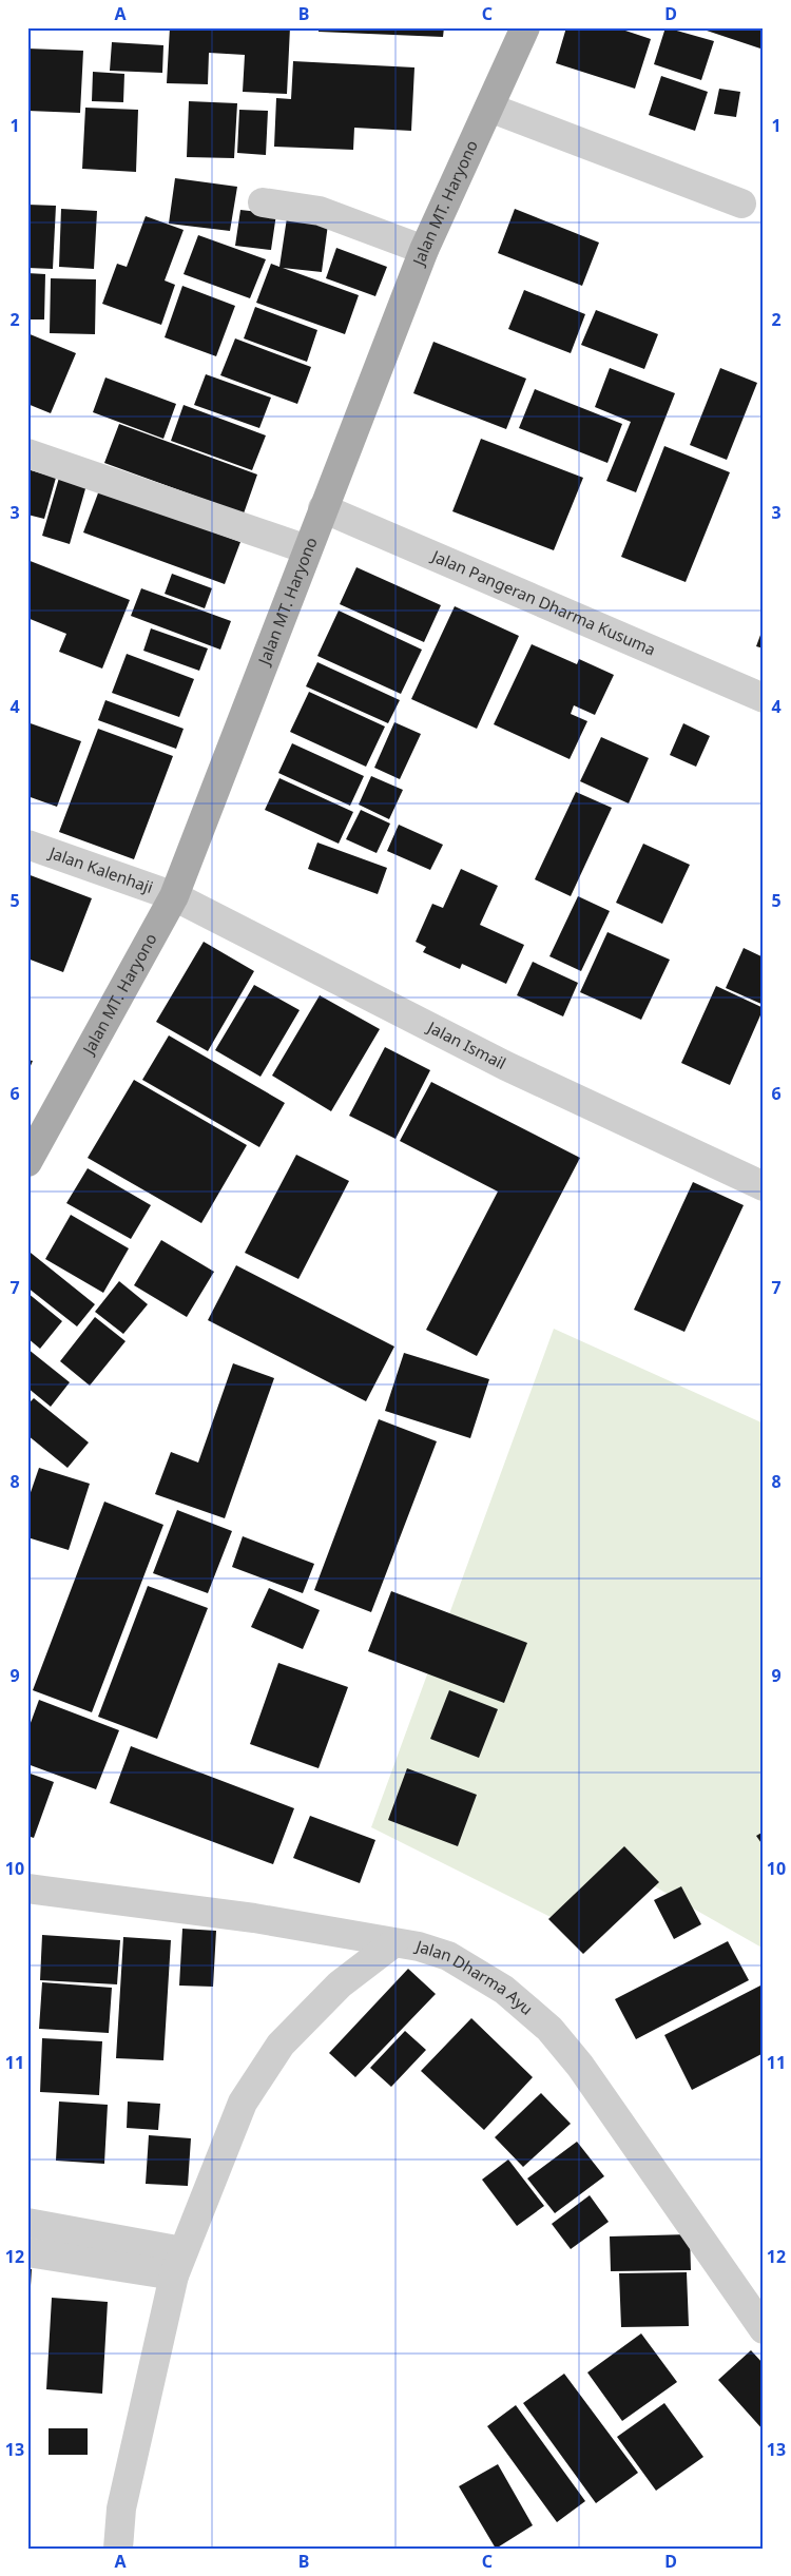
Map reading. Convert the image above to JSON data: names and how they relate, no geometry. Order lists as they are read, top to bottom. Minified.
{"streets":{"main road":["Jalan MT. Haryono"],"street":["Jalan Pangeran Dharma Kusuma","Jalan Kalenhaji","Jalan Ismail","Jalan Dharma Ayu"]},"crossings":[["Jalan MT. Haryono","Jalan Pangeran Dharma Kusuma"],["Jalan MT. Haryono","Jalan Kalenhaji"],["Jalan MT. Haryono","Jalan Ismail"],["Jalan Kalenhaji","Jalan Ismail"]],"grid":{"columns":["A","B","C","D"],"rows":["1","2","3","4","5","6","7","8","9","10","11","12","13"]}}
